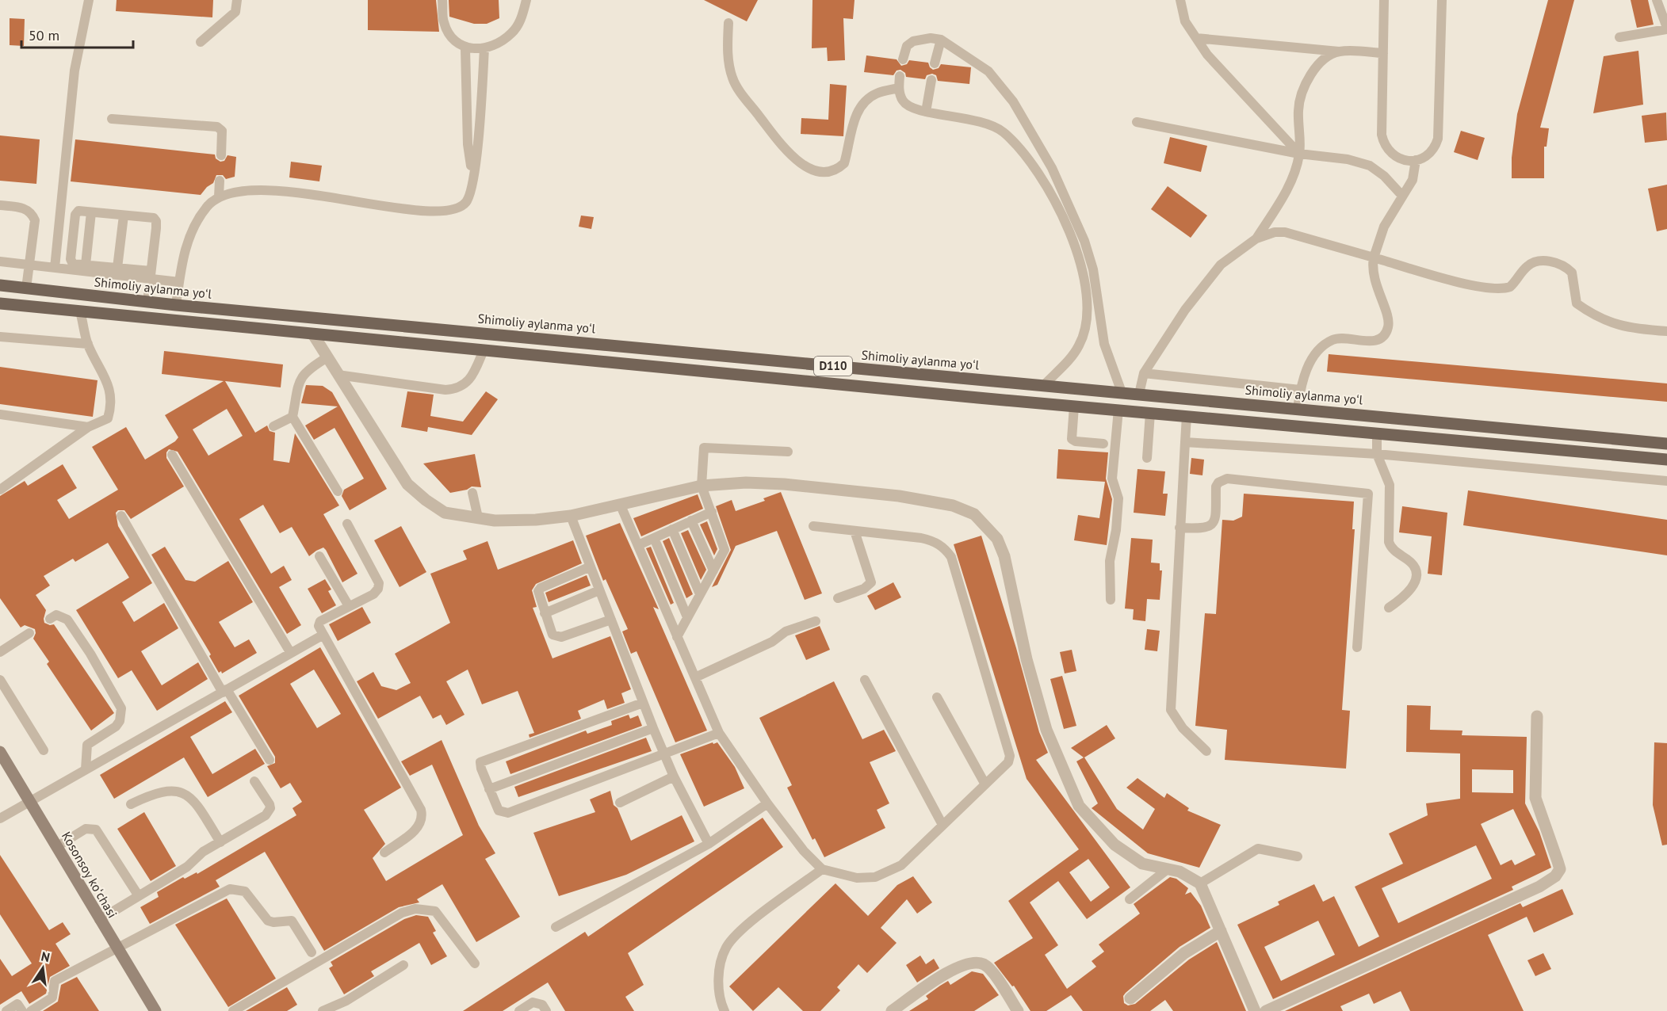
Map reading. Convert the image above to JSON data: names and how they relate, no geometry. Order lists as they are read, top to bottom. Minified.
{"streets":{"main road":["Shimoliy aylanma yoʻl","D110","Kosonsoy koʻchasi"]},"scale_bar":"50 m","north":"top"}
